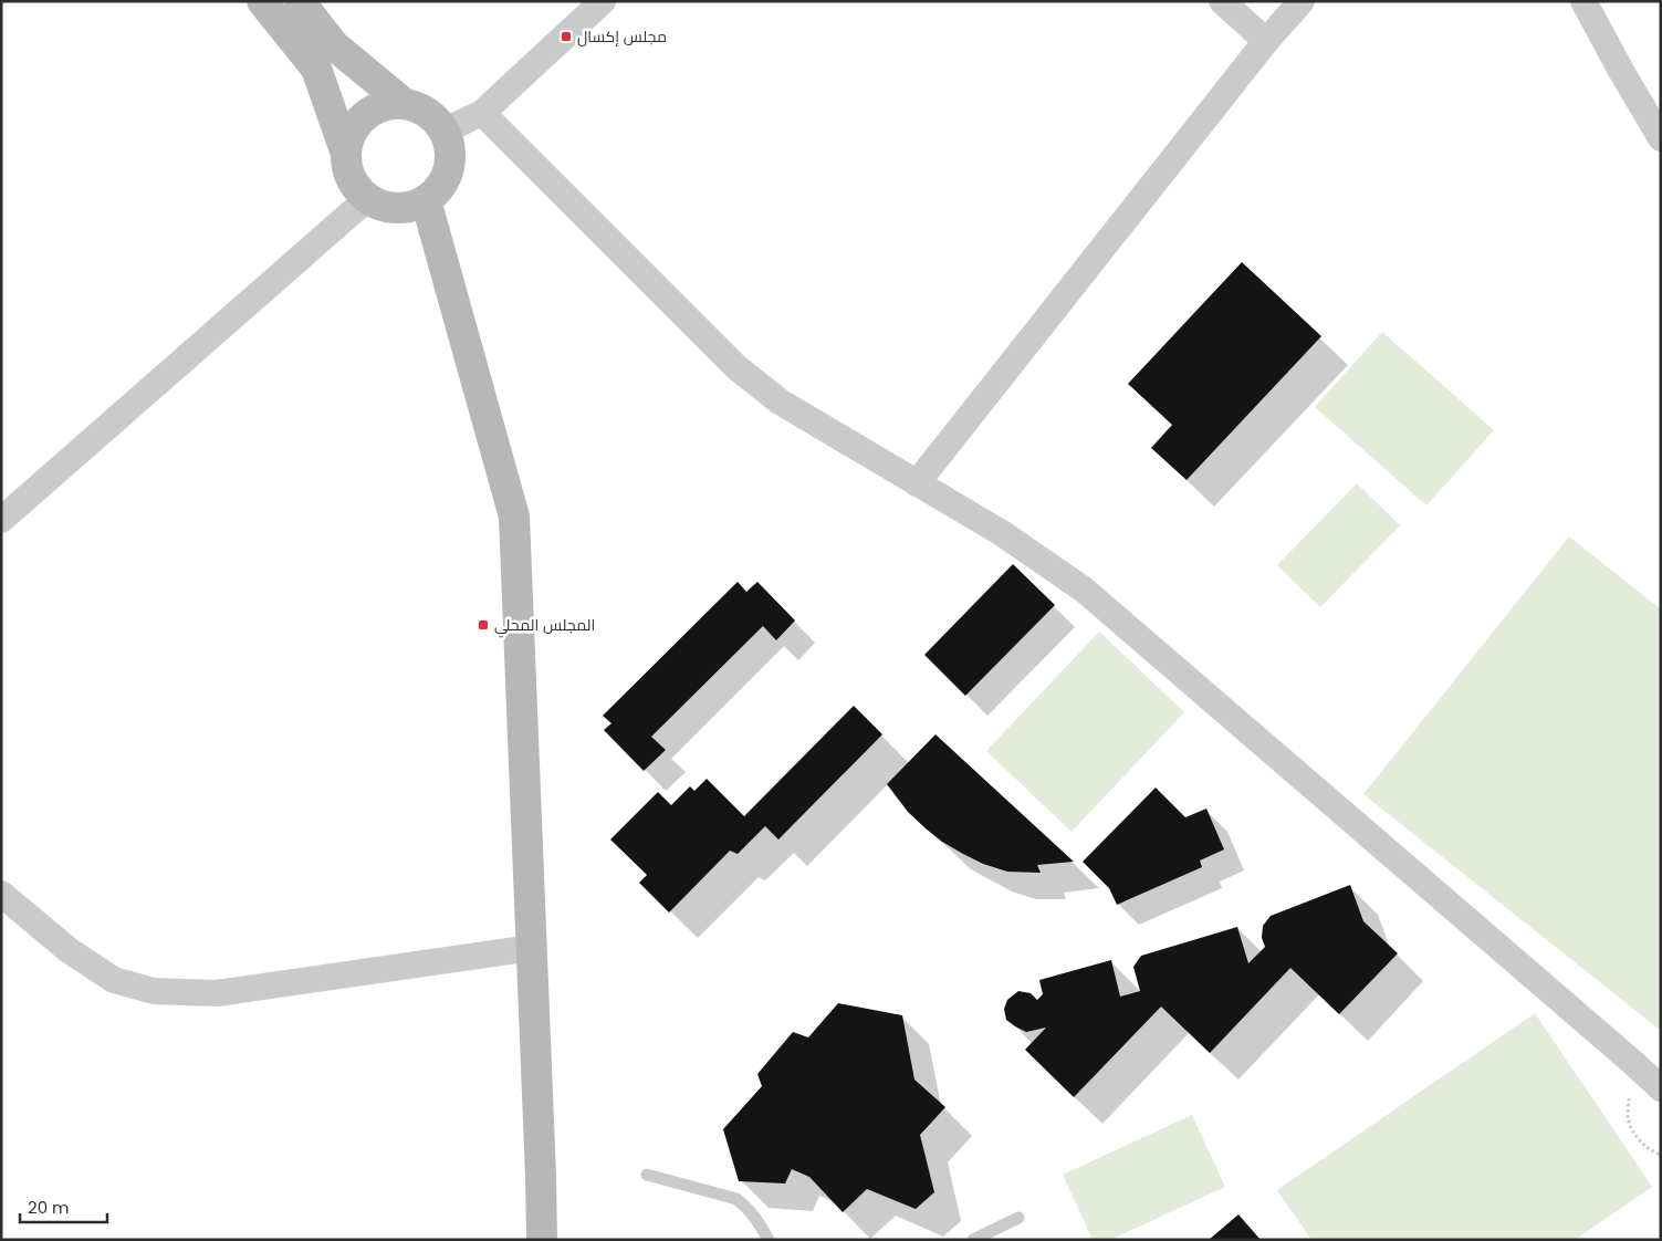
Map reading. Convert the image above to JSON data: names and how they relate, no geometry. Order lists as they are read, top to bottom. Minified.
{"places":{"transit":["مجلس إكسال","المجلس المحلي"]},"scale_bar":"20 m"}
